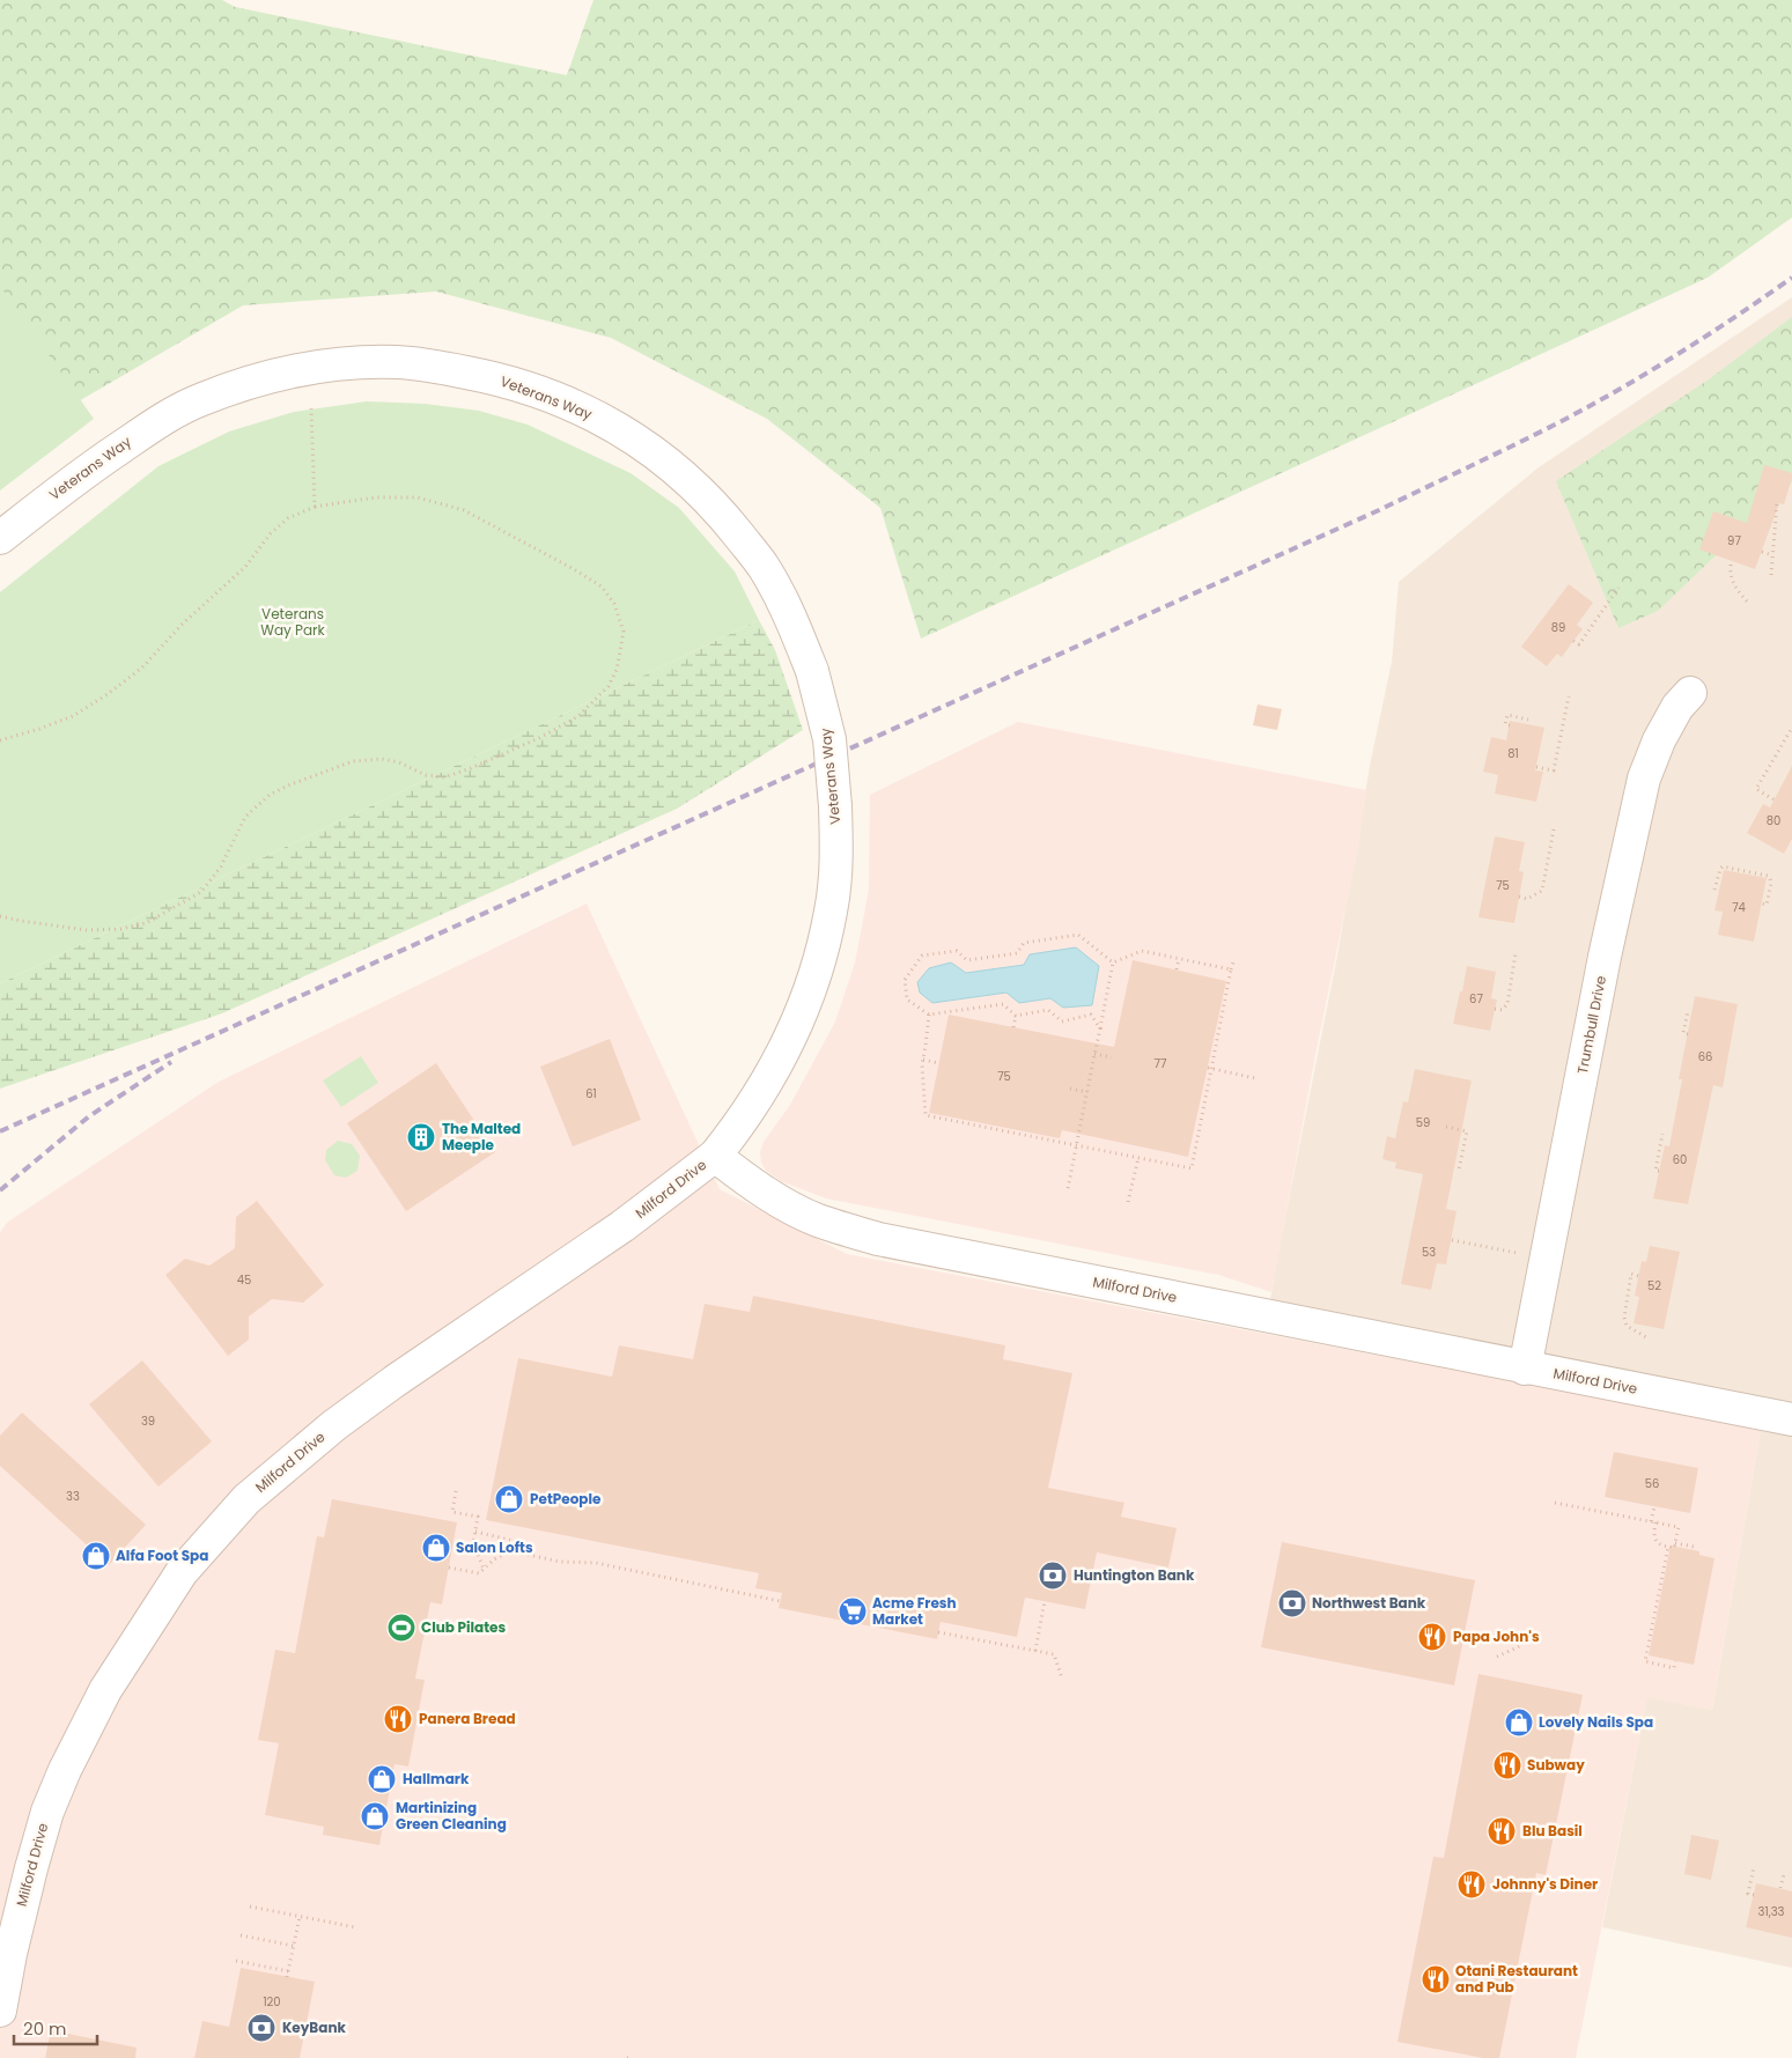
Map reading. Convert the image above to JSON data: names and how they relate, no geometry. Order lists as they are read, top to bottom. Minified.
{"streets":{"street":["Veterans Way","Trumbull Drive","Milford Drive"]},"crossings":[["Veterans Way","Milford Drive"],["Trumbull Drive","Milford Drive"]],"parks":["Veterans Way Park"],"places":{"building":["The Malted Meeple"],"shop":["PetPeople","Salon Lofts","Alfa Foot Spa","Lovely Nails Spa","Hallmark","Martinizing Green Cleaning"],"bank":["Huntington Bank","Northwest Bank","KeyBank"],"supermarket":["Acme Fresh Market"],"sports":["Club Pilates"],"restaurant":["Papa John's","Panera Bread","Subway","Blu Basil","Johnny's Diner","Otani Restaurant and Pub"]},"house_numbers":["97","89","81","80","75","74","67","66","77","75","61","59","60","53","45","52","39","56","33","31,33","120"],"scale_bar":"20 m"}
